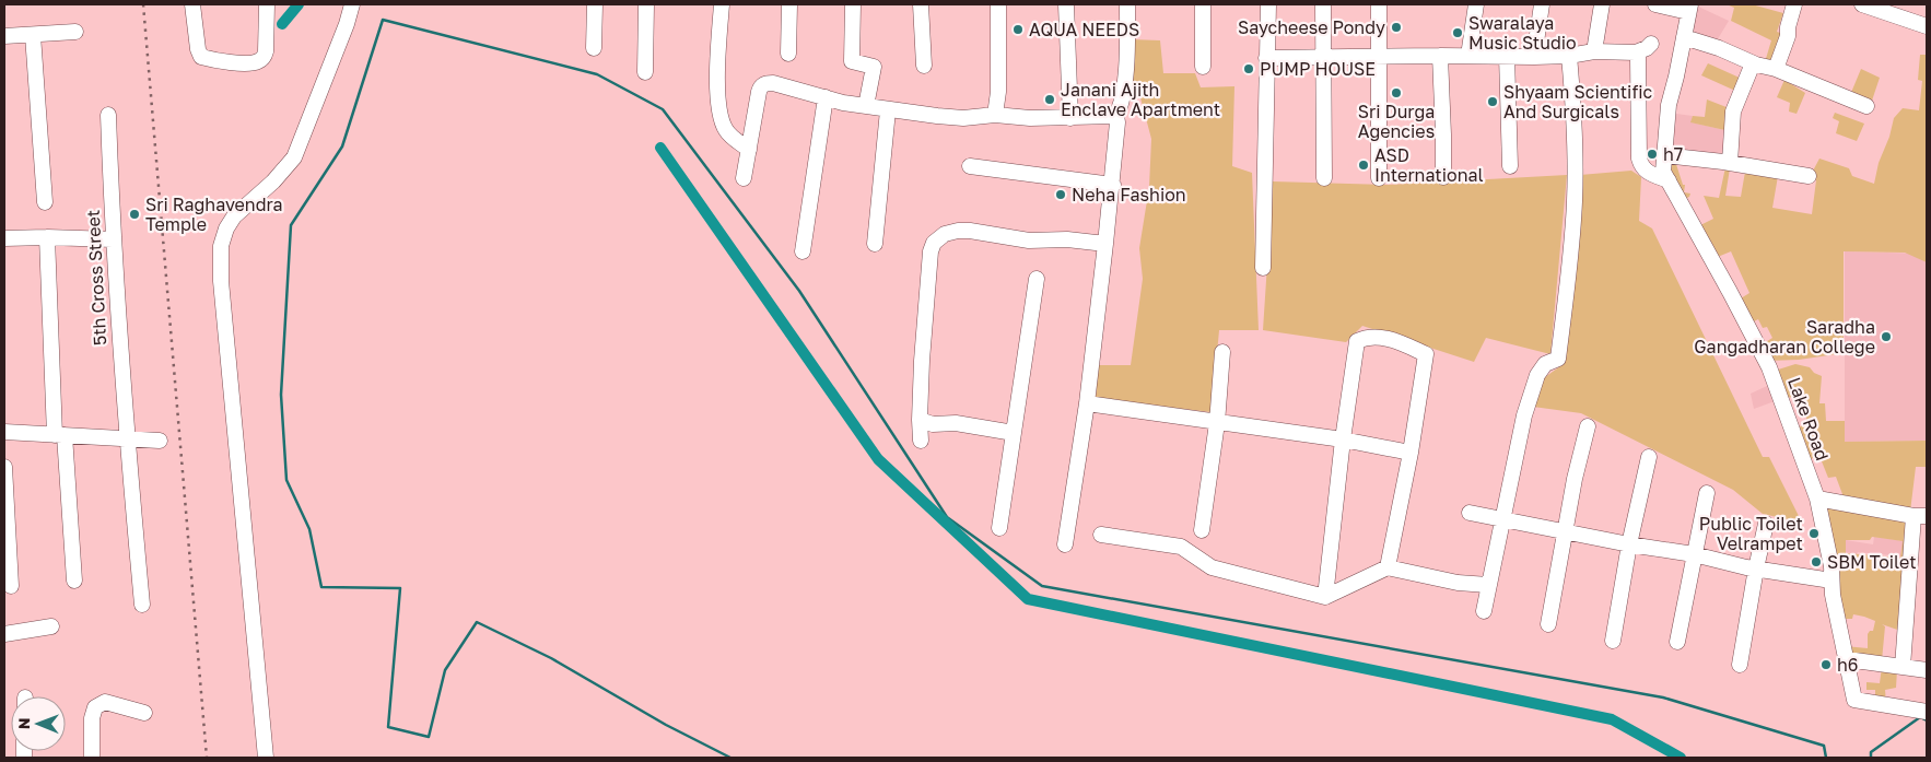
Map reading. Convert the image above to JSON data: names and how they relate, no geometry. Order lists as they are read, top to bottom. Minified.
{"streets":{"street":["5th Cross Street","Lake Road"]},"places":["Saycheese Pondy","AQUA NEEDS","Swaralaya Music Studio","PUMP HOUSE","Sri Durga Agencies","Janani Ajith Enclave Apartment","Shyaam Scientific And Surgicals","h7","ASD International","Neha Fashion","Sri Raghavendra Temple","Saradha Gangadharan College","Public Toilet Velrampet","SBM Toilet","h6"],"north":"left"}
